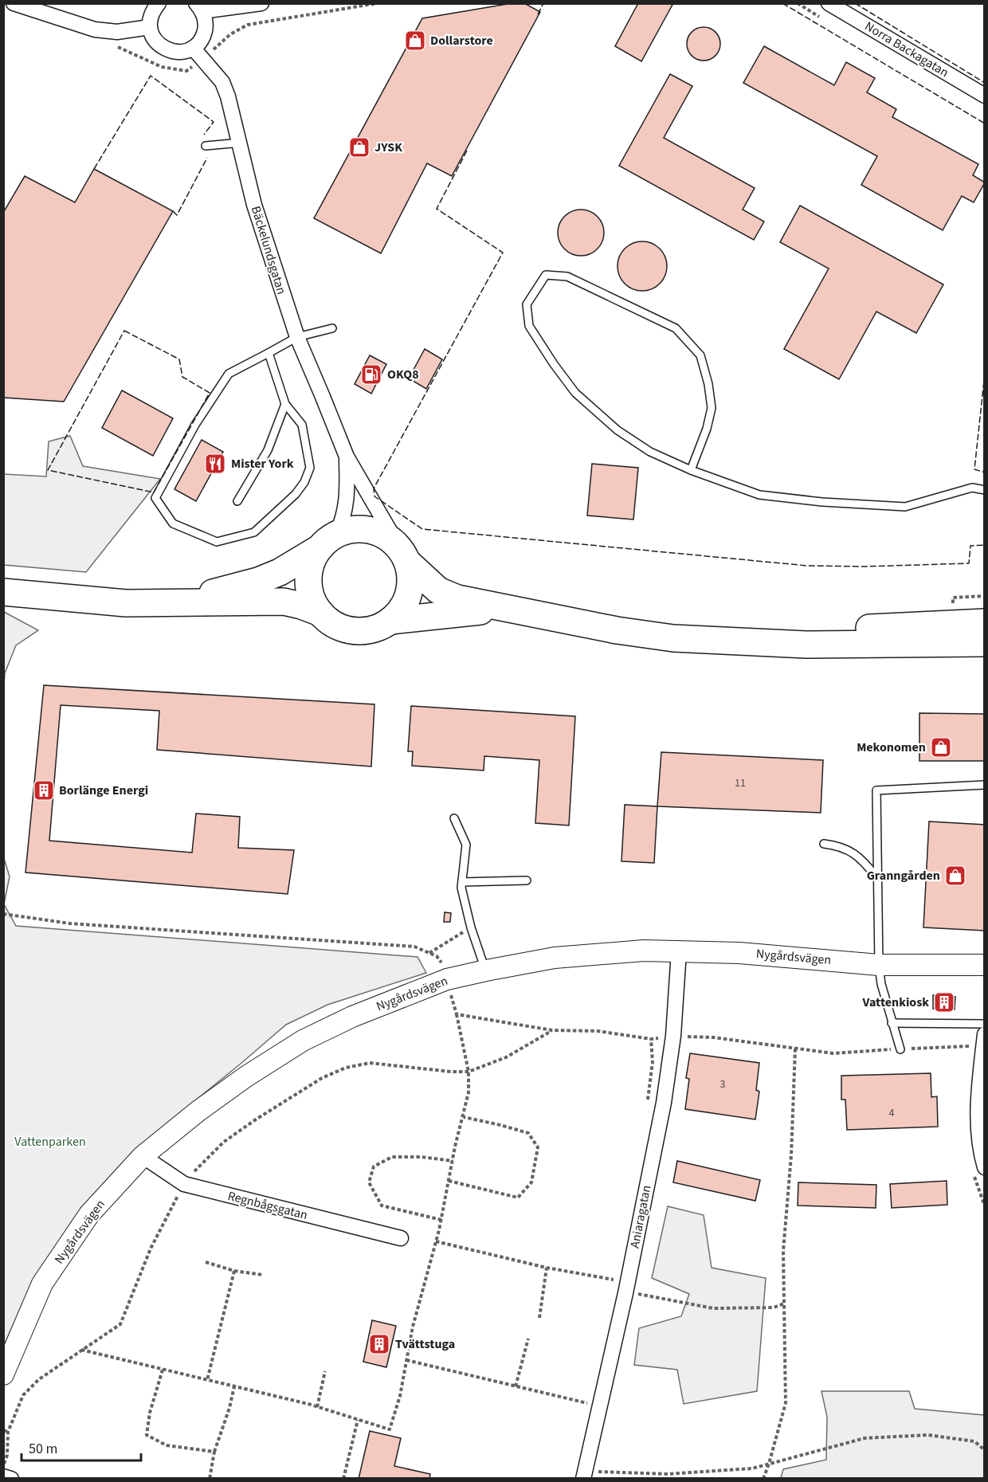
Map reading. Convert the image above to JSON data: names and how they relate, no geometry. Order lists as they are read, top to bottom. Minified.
{"streets":{"street":["Norra Backagatan","Bäckelundsgatan","Nygårdsvägen","Regnbågsgatan","Aniaragatan"]},"crossings":[["Nygårdsvägen","Regnbågsgatan"],["Nygårdsvägen","Aniaragatan"]],"parks":["Vattenparken"],"places":{"shop":["Dollarstore","JYSK","Mekonomen","Granngården"],"fuel station":["OKQ8"],"restaurant":["Mister York"],"building":["Borlänge Energi","Vattenkiosk","Tvättstuga"]},"house_numbers":["11","3","4"],"scale_bar":"50 m"}
